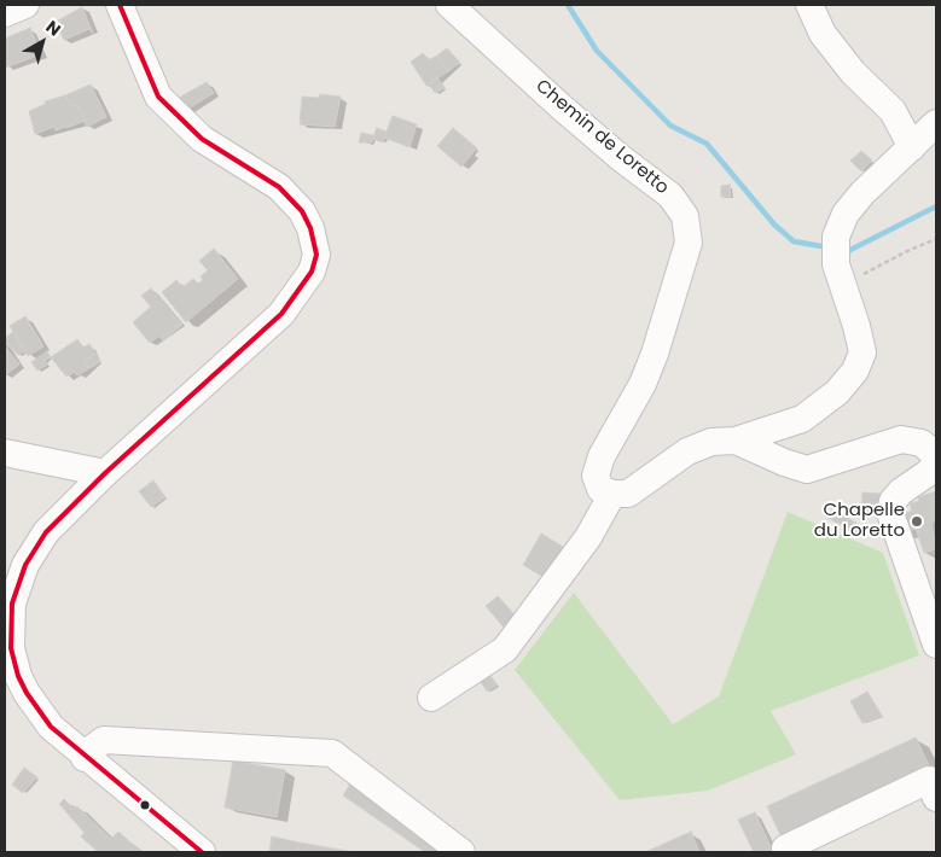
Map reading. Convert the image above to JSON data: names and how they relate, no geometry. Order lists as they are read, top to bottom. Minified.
{"streets":{"street":["Chemin de Loretto"]},"places":["Chapelle du Loretto"],"north":"top right"}
